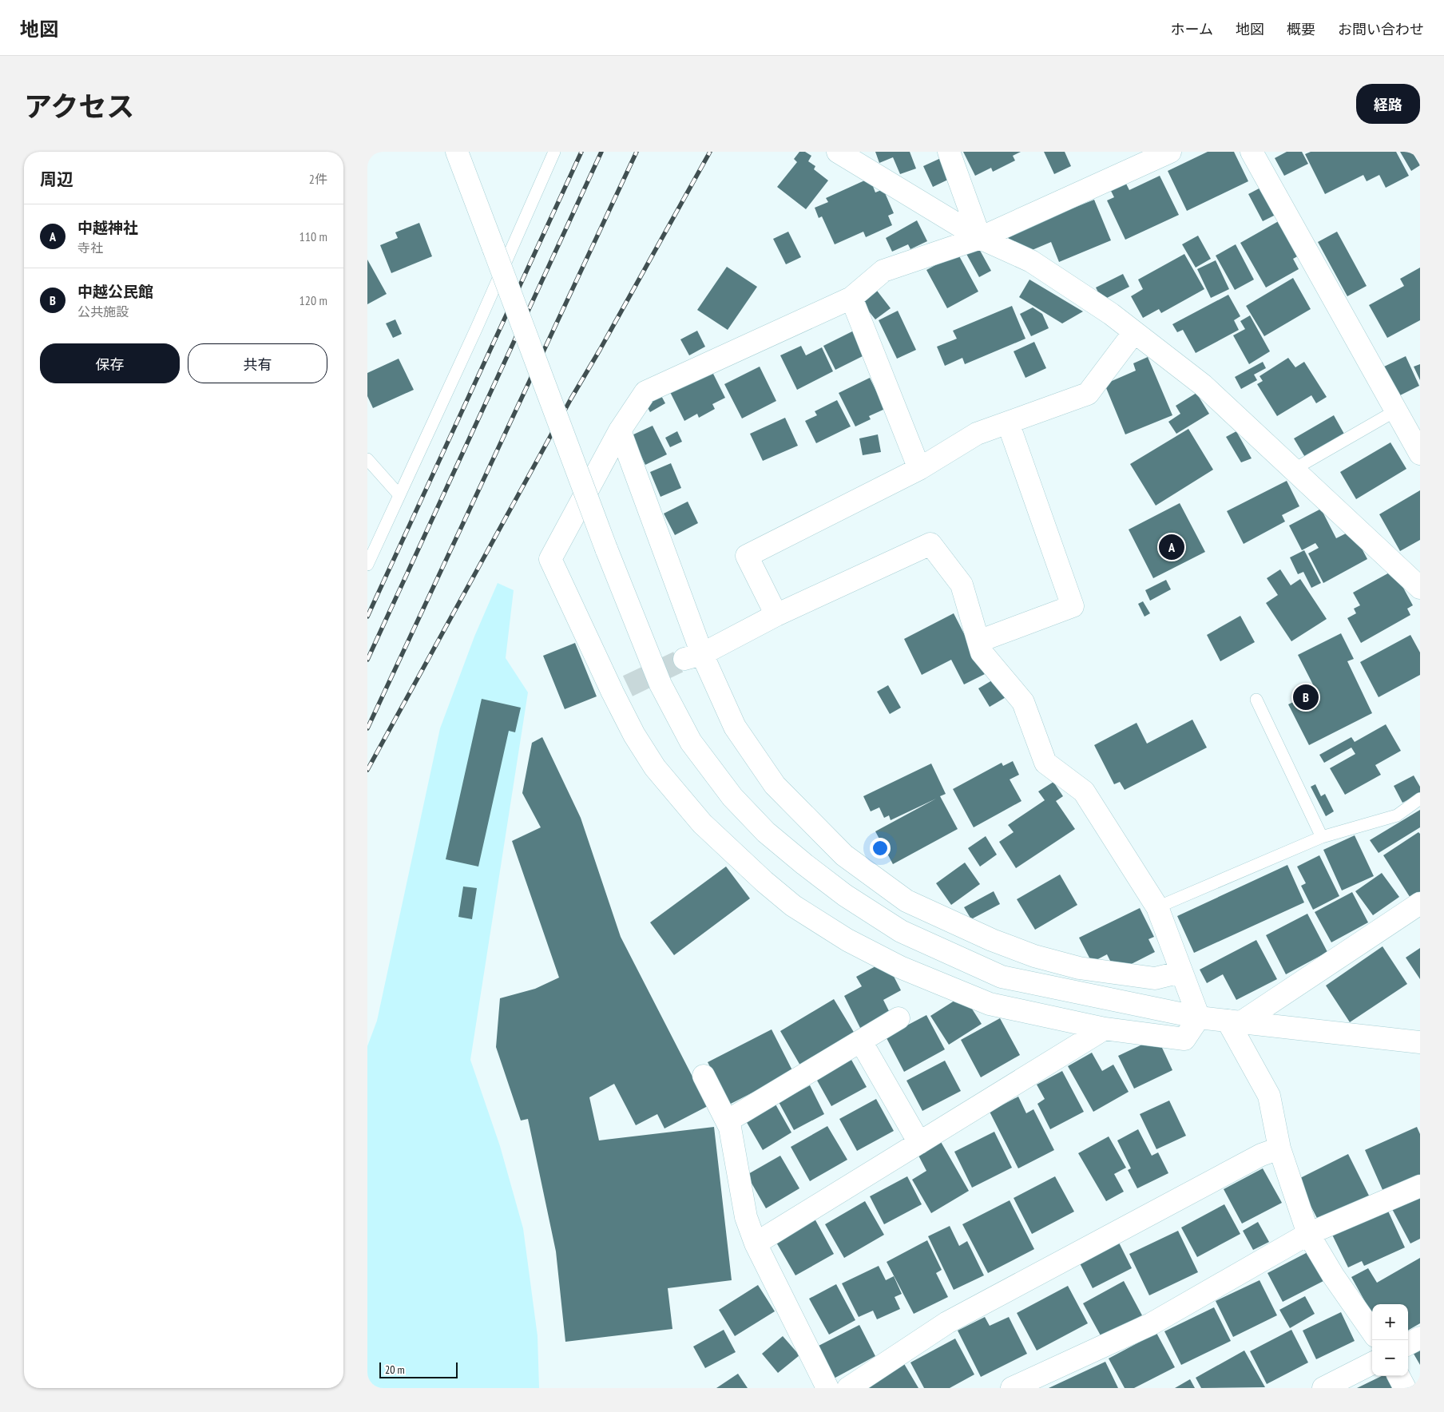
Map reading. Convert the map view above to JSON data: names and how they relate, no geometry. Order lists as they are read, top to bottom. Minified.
{"scale_bar":"20 m","page":{"header":"地図","nav":["ホーム","地図","概要","お問い合わせ"],"title":"アクセス","buttons":["経路",["保存","共有"]],"heading":["周辺","2件"],"list":[{"mark":"A","name":"中越神社","note":"寺社","value":"110 m"},{"mark":"B","name":"中越公民館","note":"公共施設","value":"120 m"}],"pins":["A","B"],"map_buttons":["+","−"],"scale":"20 m"}}
